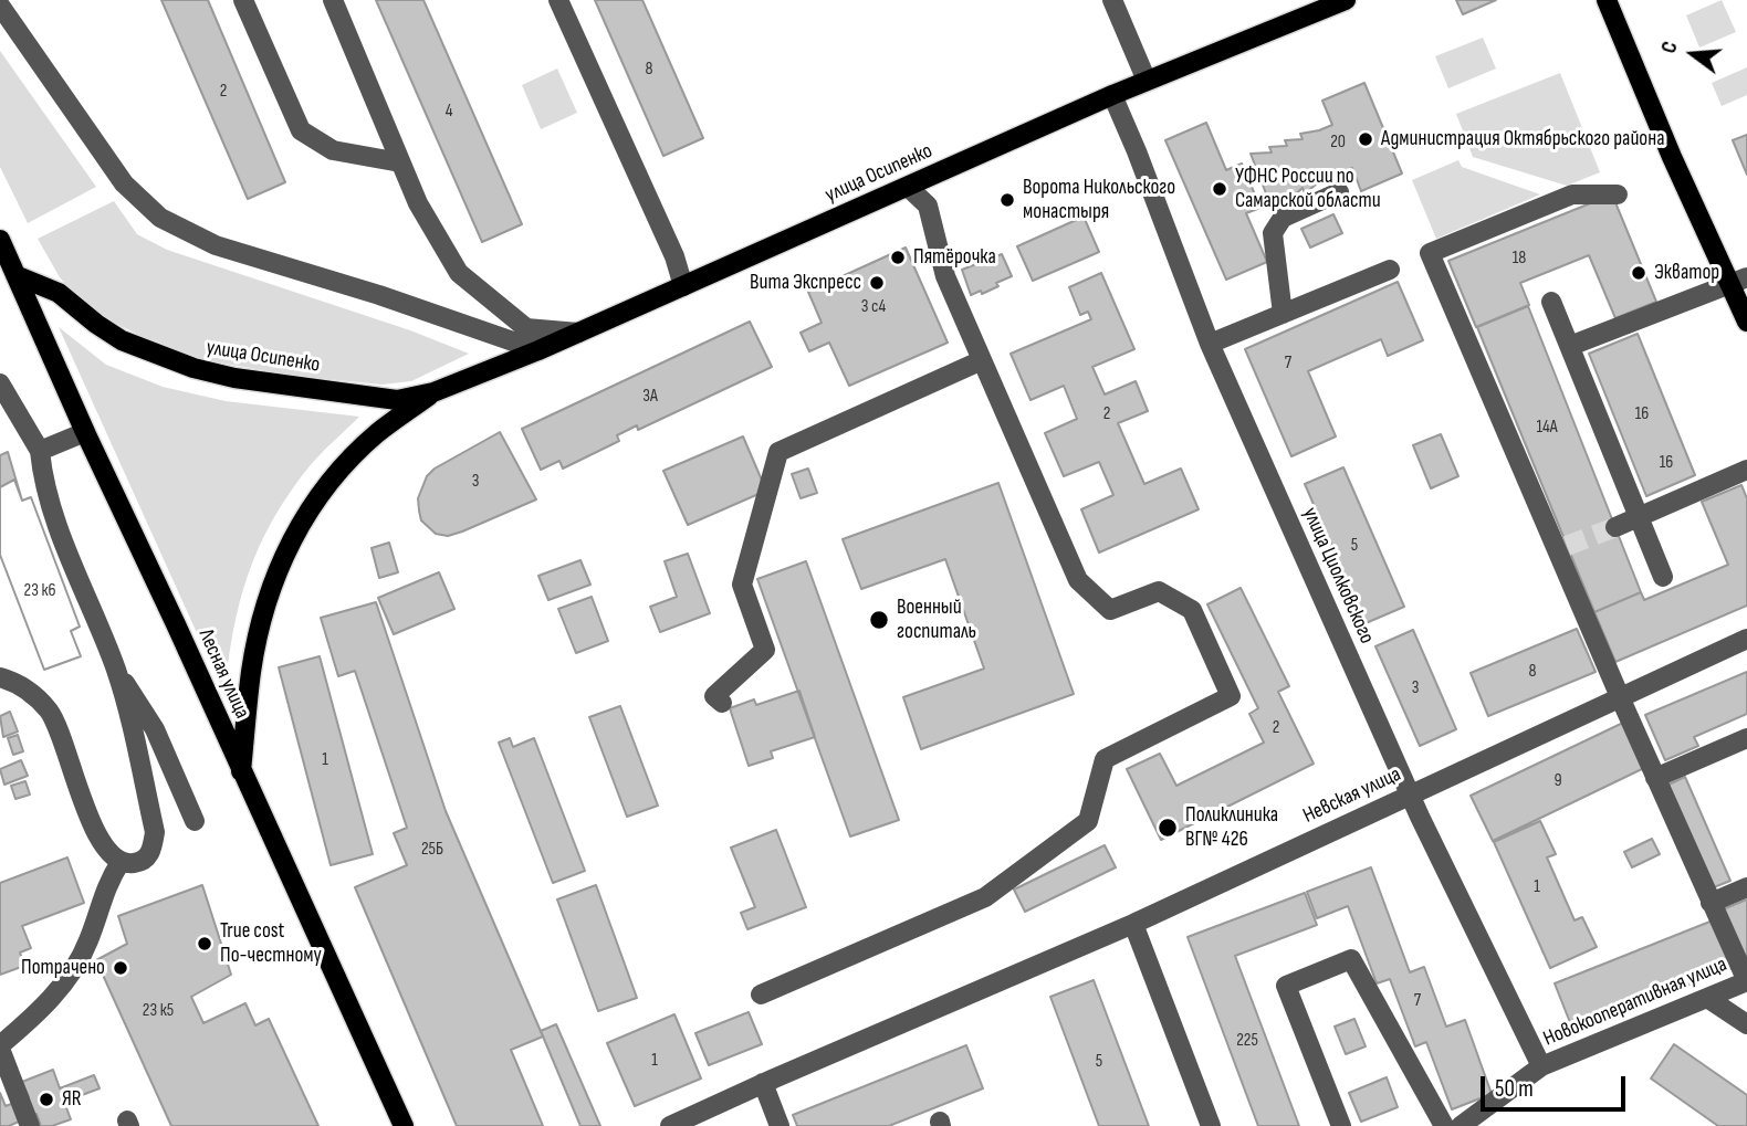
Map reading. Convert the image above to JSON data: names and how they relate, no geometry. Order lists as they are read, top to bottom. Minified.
{"streets":{"main road":["улица Осипенко","Лесная улица"],"street":["улица Циолковского","Невская улица","Новокооперативная улица"]},"crossings":[["улица Осипенко","улица Циолковского"],["улица Осипенко","Лесная улица"],["улица Циолковского","Невская улица"],["улица Циолковского","Новокооперативная улица"]],"places":["Администрация Октябрьского района","УФНС России по Самарской области","Ворота Никольского монастыря","Пятёрочка","Экватор","Вита Экспресс","Военный госпиталь","Поликлиника ВГ№ 426","True cost По-честному","Потрачено","ЯR"],"house_numbers":["8","2","4","20","18","3 с4","7","3А","2","16","14А","16","3","5","23 к6","8","3","2","1","9","25Б","1","7","23 к5","225","1","5"],"scale_bar":"50 m","north":"left"}
